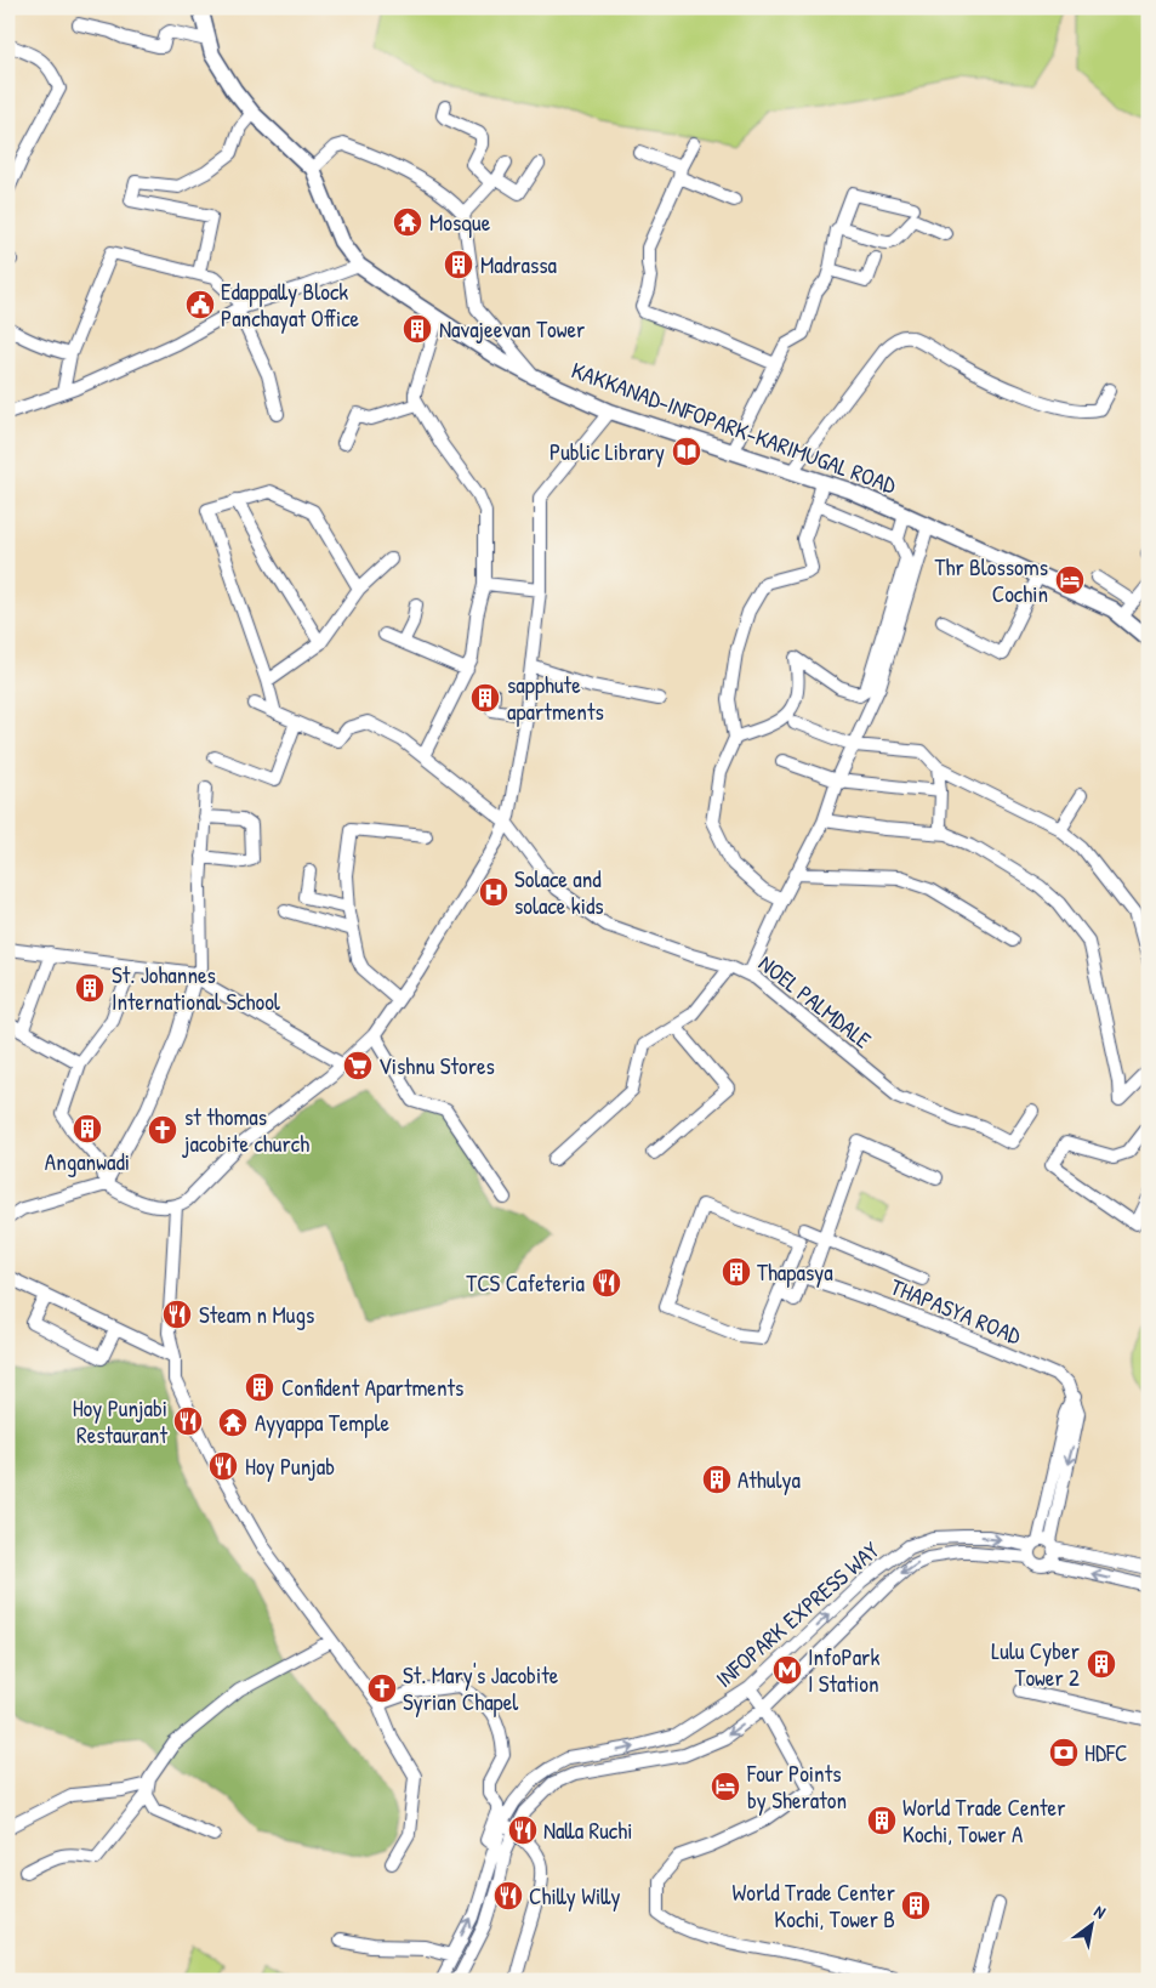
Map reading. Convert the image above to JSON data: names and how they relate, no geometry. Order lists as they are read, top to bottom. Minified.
{"streets":{"main road":["KAKKANAD-INFOPARK-KARIMUGAL ROAD"],"street":["NOEL PALMDALE","THAPASYA ROAD","INFOPARK EXPRESS WAY"]},"crossings":[["THAPASYA ROAD","INFOPARK EXPRESS WAY"]],"places":{"temple":["Mosque","Ayyappa Temple"],"building":["Madrassa","Navajeevan Tower","sapphute apartments","St. Johannes International School","Anganwadi","Thapasya","Confident Apartments","Athulya","Lulu Cyber Tower 2","World Trade Center Kochi, Tower A","World Trade Center Kochi, Tower B"],"public building":["Edappally Block Panchayat Office"],"library":["Public Library"],"hotel":["Thr Blossoms Cochin","Four Points by Sheraton"],"hospital":["Solace and solace kids"],"supermarket":["Vishnu Stores"],"church":["st thomas jacobite church","St. Mary's Jacobite Syrian Chapel"],"restaurant":["TCS Cafeteria","Steam n Mugs","Hoy Punjabi Restaurant","Hoy Punjab","Nalla Ruchi","Chilly Willy"],"metro station":["InfoPark I Station"],"bank":["HDFC"]},"north":"top right"}
